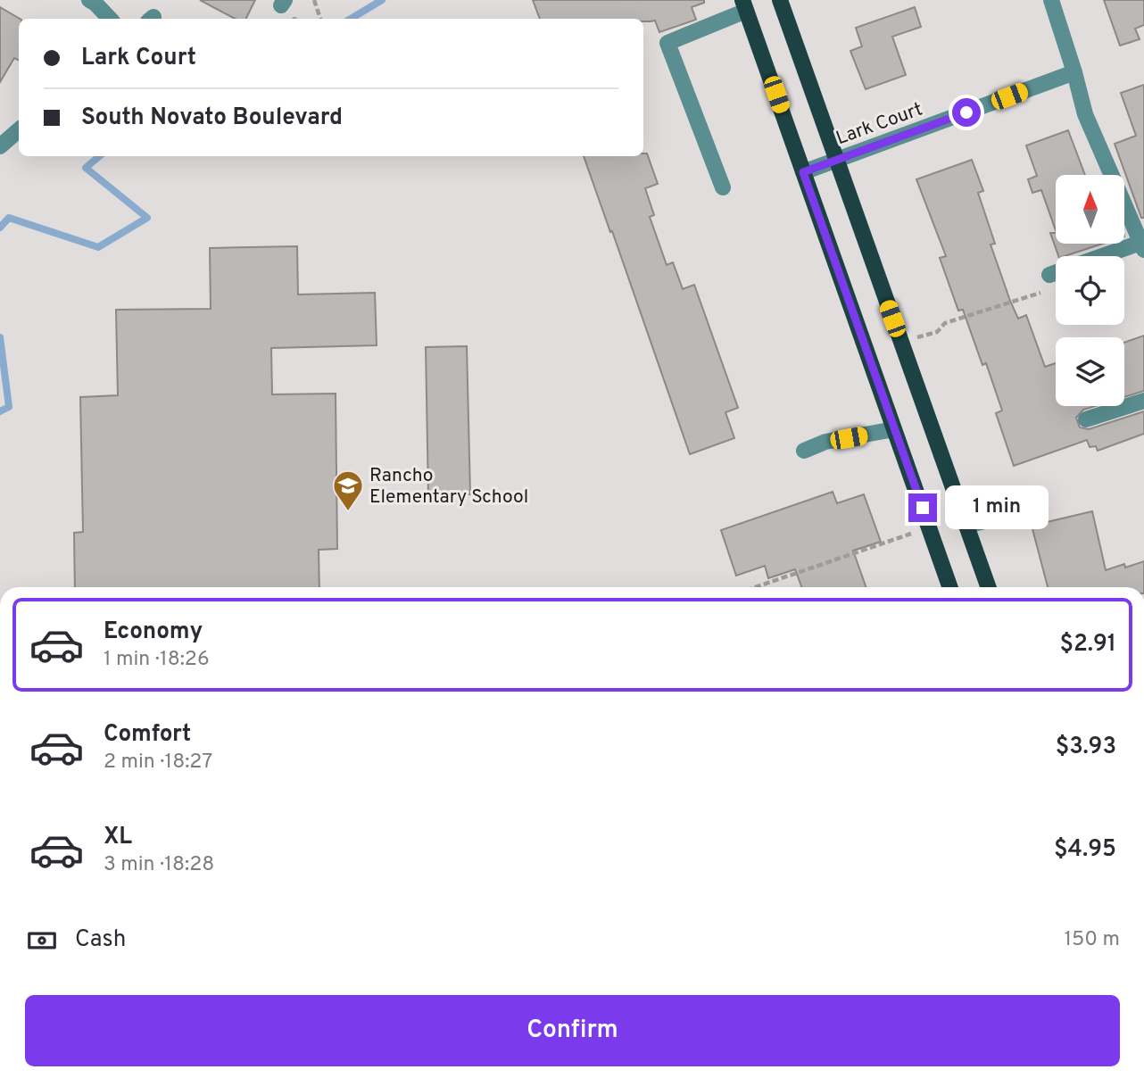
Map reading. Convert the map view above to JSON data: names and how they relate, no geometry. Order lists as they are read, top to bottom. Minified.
{"streets":{"street":["Lark Court"]},"places":{"school or university":["Rancho Elementary School"]},"north":"top","page":{"banner":["Lark Court","South Novato Boulevard"],"bubble":"1 min","list":[{"name":"Economy","note":"1 min · 18:26","value":"$2.91"},{"name":"Comfort","note":"2 min · 18:27","value":"$3.93"},{"name":"XL","note":"3 min · 18:28","value":"$4.95"}],"pay":["Cash","150 m"],"buttons":"Confirm"}}
